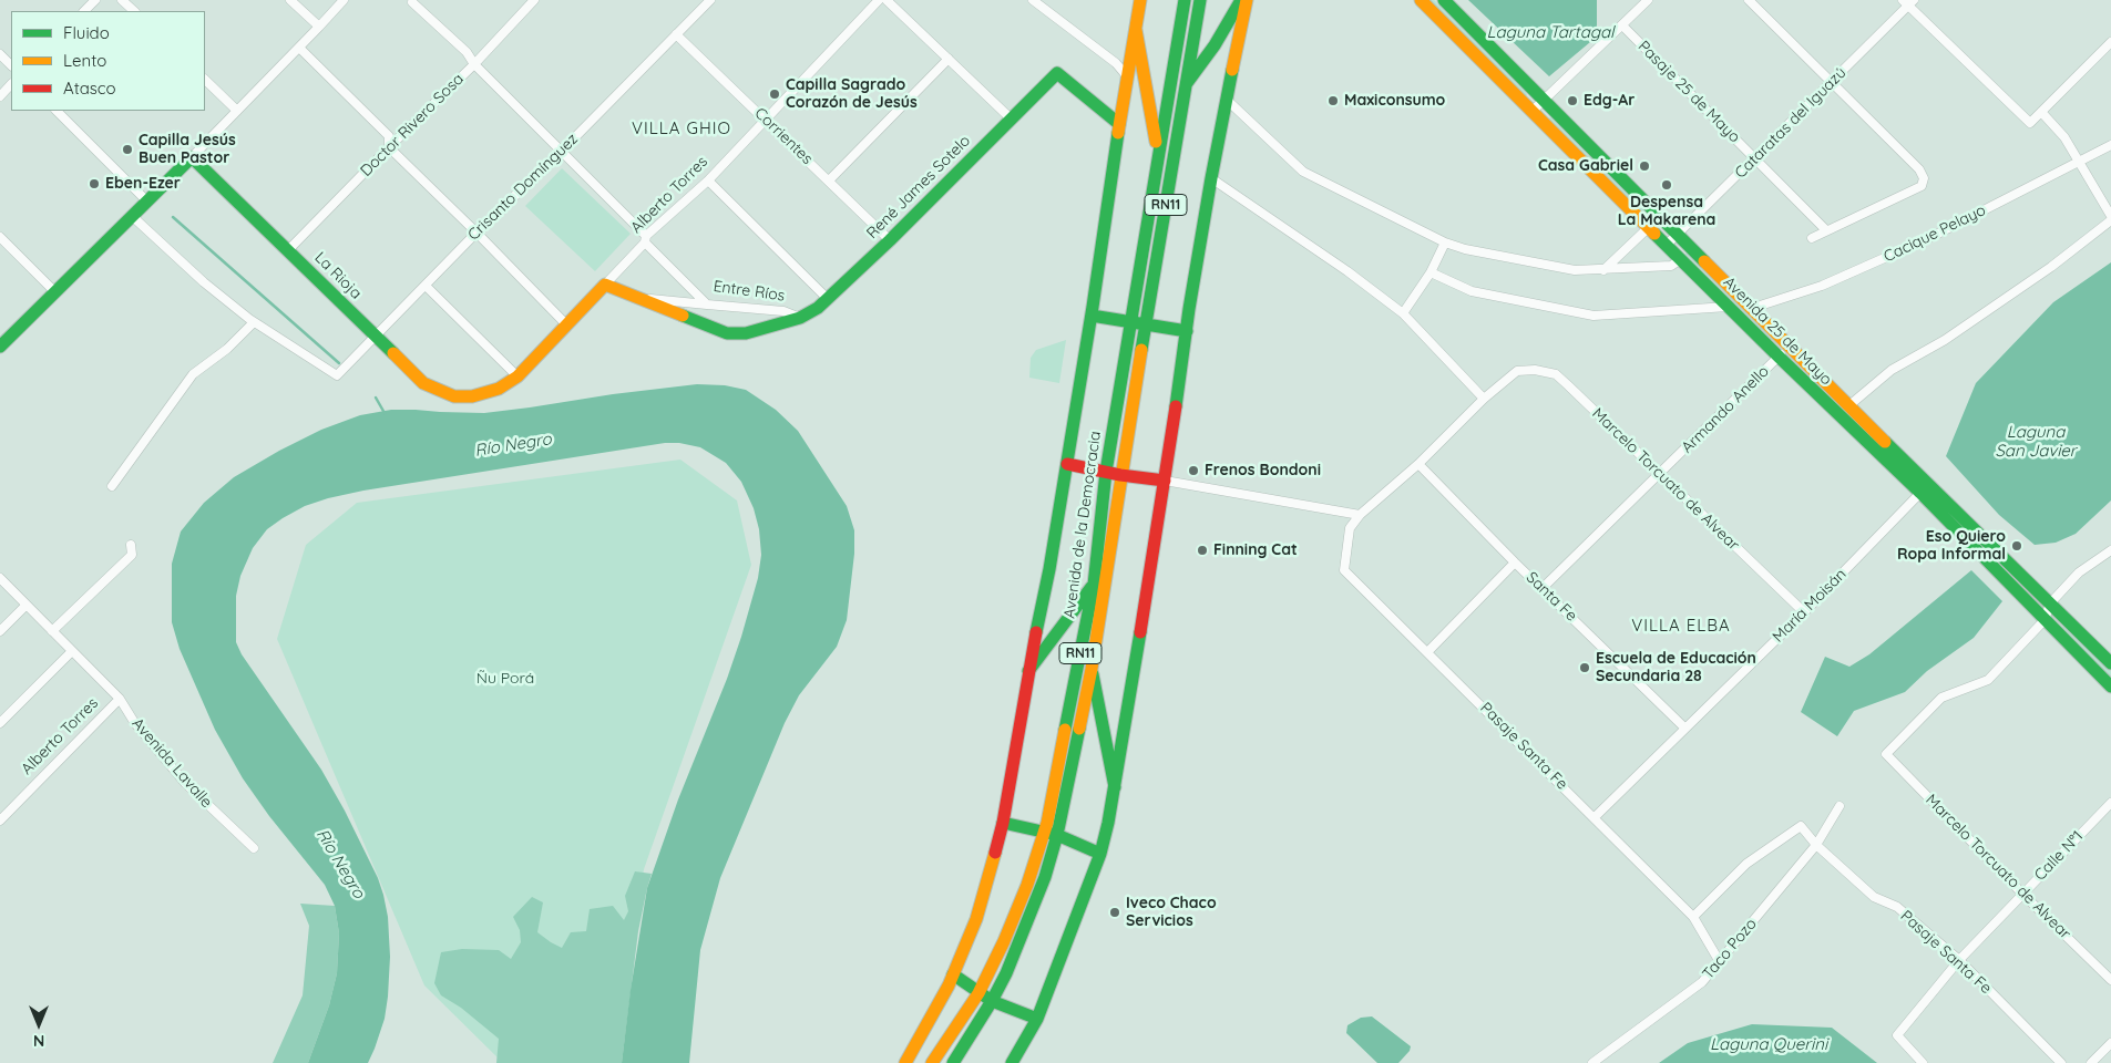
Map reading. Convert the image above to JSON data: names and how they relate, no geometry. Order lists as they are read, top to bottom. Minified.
{"streets":{"main road":["René James Sotelo","Alberto Torres","RN11","La Rioja","Entre Ríos","Avenida 25 de Mayo","Avenida de la Democracia"],"street":["Pasaje 25 de Mayo","Cataratas del Iguazú","Doctor Rivero Sosa","Corrientes","Crisanto Domínguez","Cacique Pelayo","Armando Anello","Marcelo Torcuato de Alvear","Santa Fe","María Moisán","Pasaje Santa Fe","Avenida Lavalle","Calle N°1","Taco Pozo"]},"crossings":[["Pasaje 25 de Mayo","Cataratas del Iguazú"],["Cataratas del Iguazú","Avenida 25 de Mayo"],["Doctor Rivero Sosa","La Rioja"],["Doctor Rivero Sosa","Entre Ríos"],["Corrientes","Crisanto Domínguez"],["Corrientes","René James Sotelo"],["Corrientes","Alberto Torres"],["Crisanto Domínguez","La Rioja"],["Crisanto Domínguez","Entre Ríos"],["René James Sotelo","Entre Ríos"],["René James Sotelo","Avenida de la Democracia"],["Alberto Torres","La Rioja"],["Alberto Torres","Entre Ríos"],["Alberto Torres","Avenida Lavalle"],["RN11","Avenida de la Democracia"],["Cacique Pelayo","Avenida 25 de Mayo"],["Avenida 25 de Mayo","Armando Anello"],["Avenida 25 de Mayo","Marcelo Torcuato de Alvear"],["Avenida 25 de Mayo","María Moisán"],["Armando Anello","Marcelo Torcuato de Alvear"],["Armando Anello","Santa Fe"],["Marcelo Torcuato de Alvear","María Moisán"],["Marcelo Torcuato de Alvear","Calle N°1"],["Santa Fe","María Moisán"],["María Moisán","Pasaje Santa Fe"],["Pasaje Santa Fe","Calle N°1"],["Pasaje Santa Fe","Taco Pozo"]],"districts":["VILLA GHIO","VILLA ELBA"],"water":["Laguna Tartagal","Laguna San Javier","Río Negro","Laguna Querini"],"parks":["Ñu Porá"],"places":["Capilla Sagrado Corazón de Jesús","Maxiconsumo","Edg-Ar","Capilla Jesús Buen Pastor","Casa Gabriel","Eben-Ezer","Despensa La Makarena","Frenos Bondoni","Eso Quiero Ropa Informal","Finning Cat","Escuela de Educación Secundaria 28","Iveco Chaco Servicios"],"legend":["Fluido","Lento","Atasco"],"north":"bottom"}
